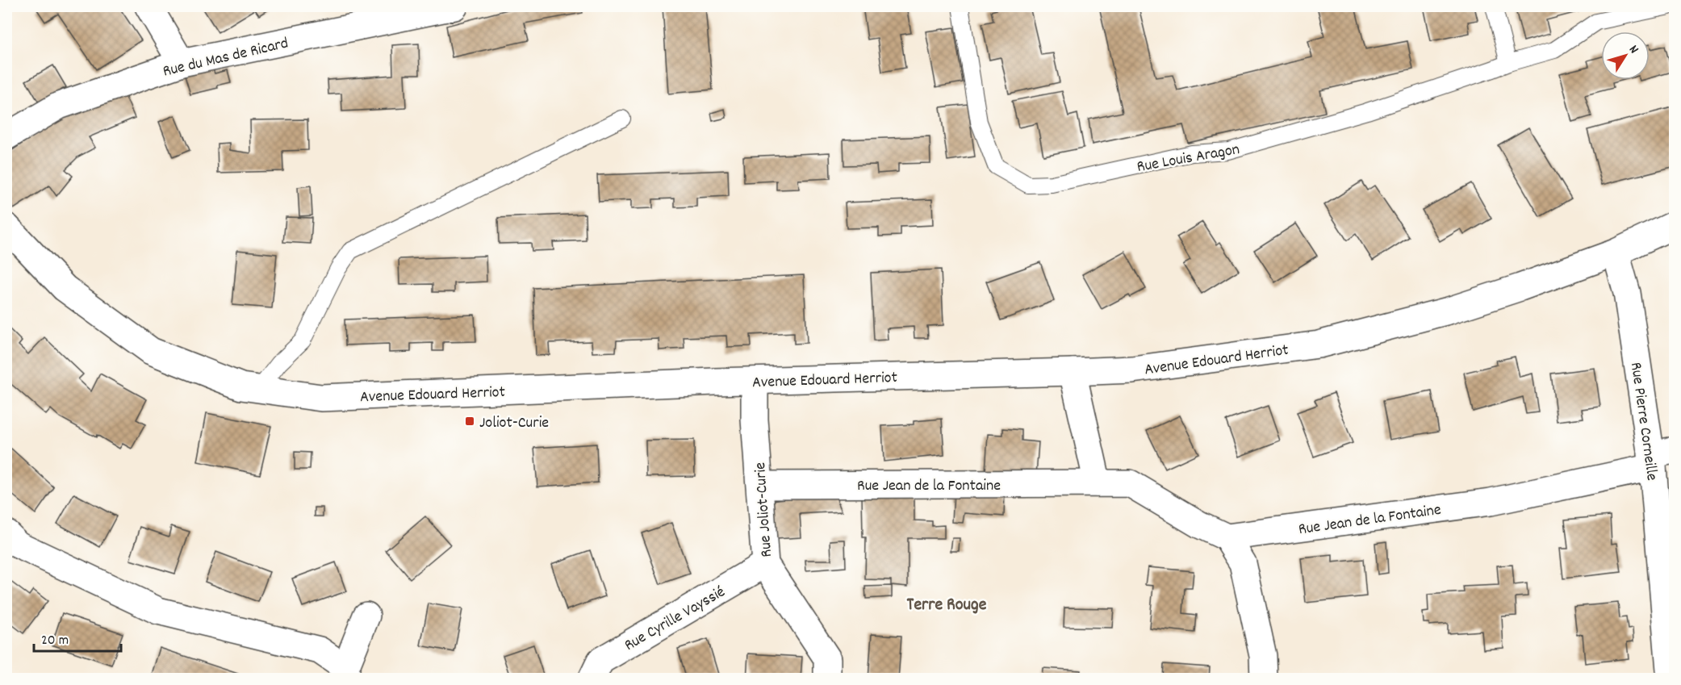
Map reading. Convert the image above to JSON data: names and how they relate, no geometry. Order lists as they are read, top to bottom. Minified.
{"streets":{"street":["Rue du Mas de Ricard","Avenue Edouard Herriot","Rue Pierre Corneille","Rue Jean de la Fontaine","Rue Joliot-Curie","Rue Cyrille Vayssié"],"lane":["Rue Louis Aragon"]},"crossings":[["Avenue Edouard Herriot","Rue Pierre Corneille"],["Avenue Edouard Herriot","Rue Joliot-Curie"],["Rue Pierre Corneille","Rue Jean de la Fontaine"],["Rue Jean de la Fontaine","Rue Joliot-Curie"],["Rue Joliot-Curie","Rue Cyrille Vayssié"]],"districts":["Terre Rouge"],"places":{"transit":["Joliot-Curie"]},"scale_bar":"20 m","north":"top right"}
